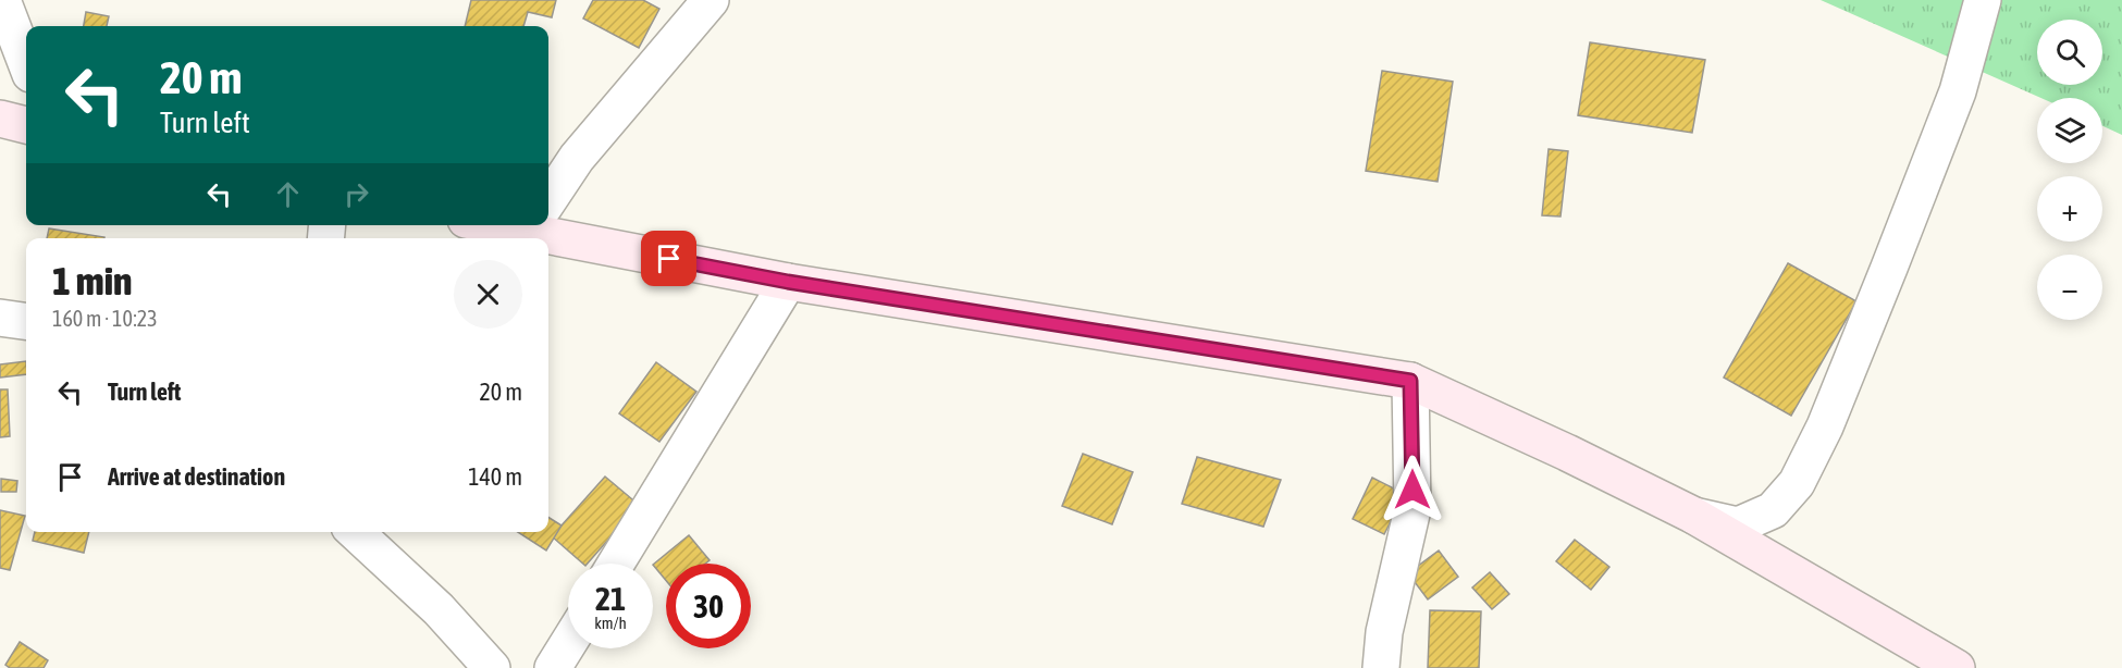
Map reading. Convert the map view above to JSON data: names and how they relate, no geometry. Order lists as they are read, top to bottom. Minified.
{"page":{"map_buttons":["+","−"],"turn":["20 m","Turn left"],"heading":["1 min","160 m · 10:23"],"list":[{"name":"Turn left","value":"20 m"},{"name":"Arrive at destination","value":"140 m"}],"speed":"21 km/h","limit":"30"}}
